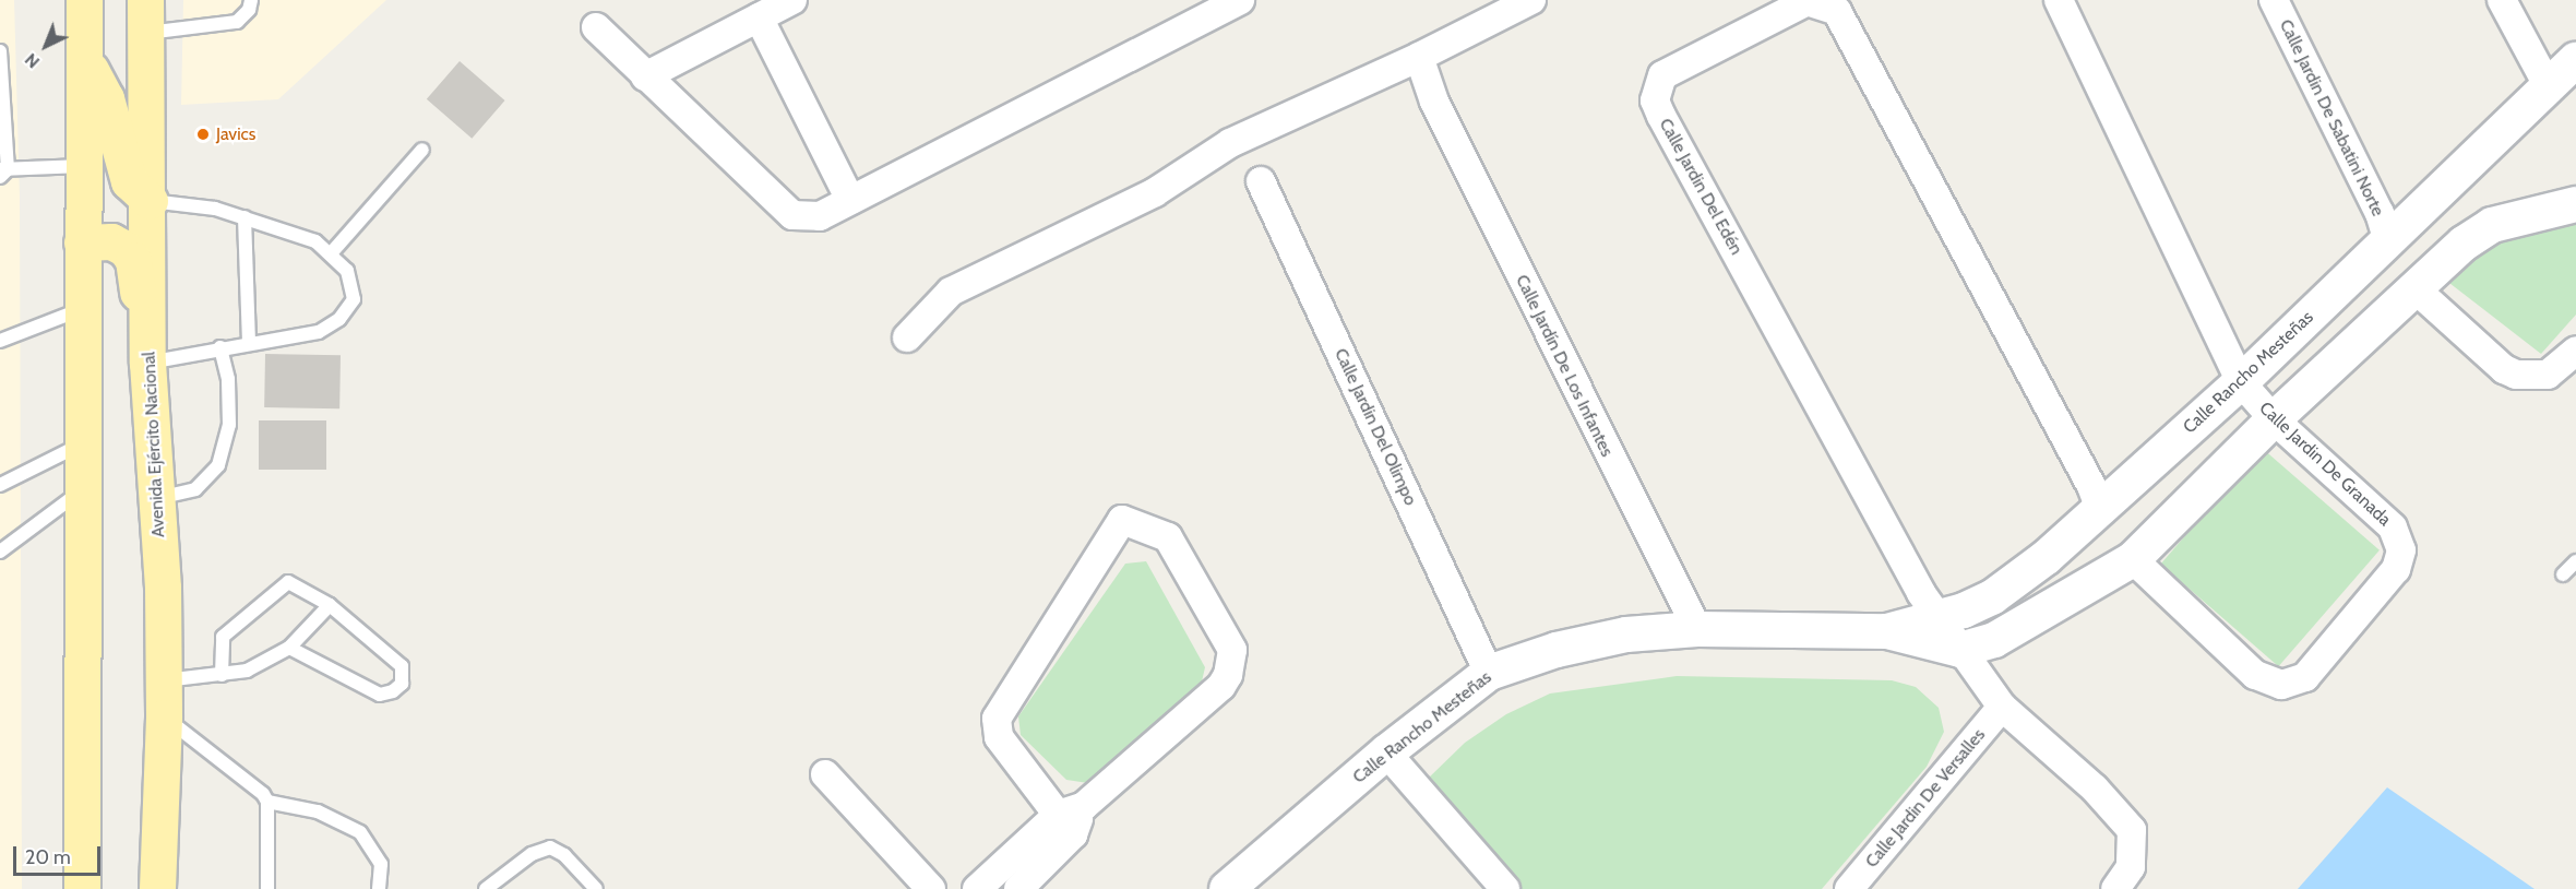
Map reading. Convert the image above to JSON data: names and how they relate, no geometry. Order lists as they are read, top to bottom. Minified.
{"streets":{"main road":["Avenida Ejército Nacional"],"street":["Calle Jardin De Sabatini Norte","Calle Jardin Del Edén","Calle Jardín De Los Infantes","Calle Rancho Mesteñas","Calle Jardin Del Olimpo","Calle Jardin De Granada","Calle Jardin De Versalles"]},"crossings":[["Calle Jardin De Sabatini Norte","Calle Rancho Mesteñas"],["Calle Jardin Del Edén","Calle Rancho Mesteñas"],["Calle Jardín De Los Infantes","Calle Rancho Mesteñas"],["Calle Rancho Mesteñas","Calle Jardin Del Olimpo"],["Calle Rancho Mesteñas","Calle Jardin De Granada"]],"places":["Javics"],"scale_bar":"20 m","north":"bottom left"}
